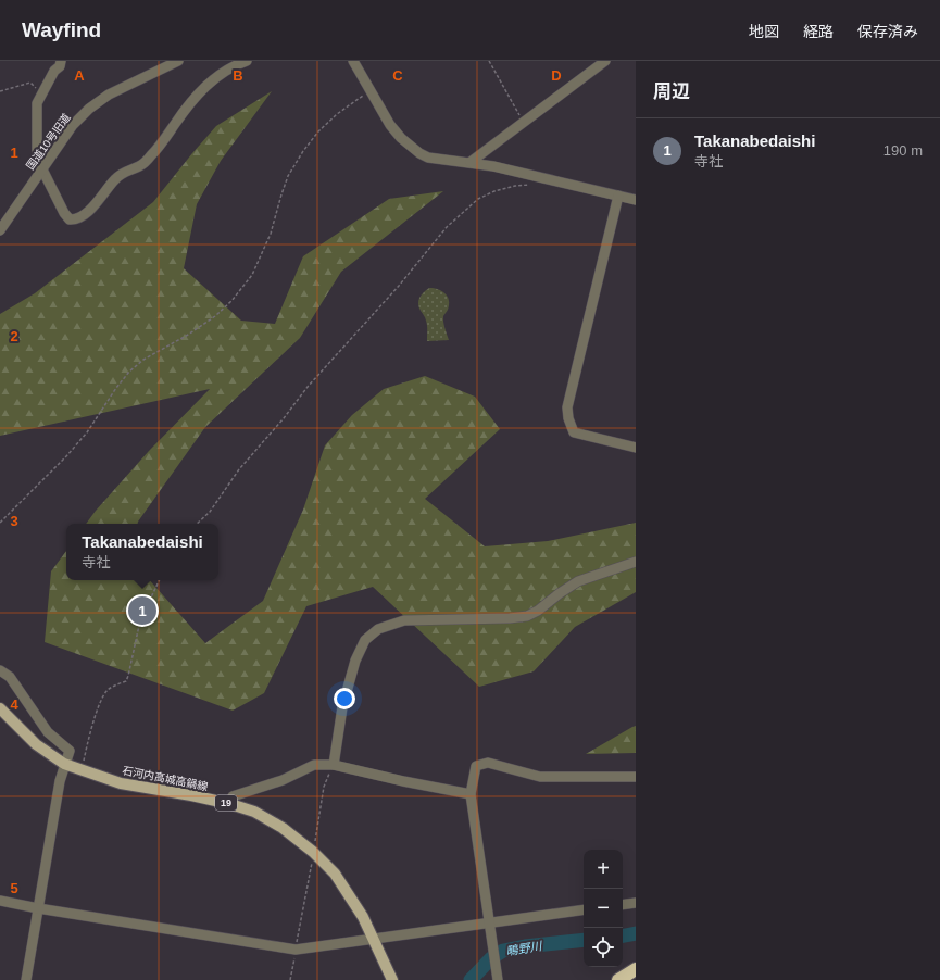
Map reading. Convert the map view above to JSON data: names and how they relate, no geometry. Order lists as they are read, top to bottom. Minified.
{"streets":{"main road":["石河内高城高鍋線","19"],"street":["国道10号旧道"]},"water":["鴫野川"],"page":{"header":"Wayfind","nav":["地図","経路","保存済み"],"heading":"周辺","list":[{"mark":"1","name":"Takanabedaishi","note":"寺社","value":"190 m"}],"popup":["Takanabedaishi","寺社"],"pins":"1","map_buttons":["+","−"]},"grid":{"columns":["A","B","C","D"],"rows":["1","2","3","4","5"]}}
